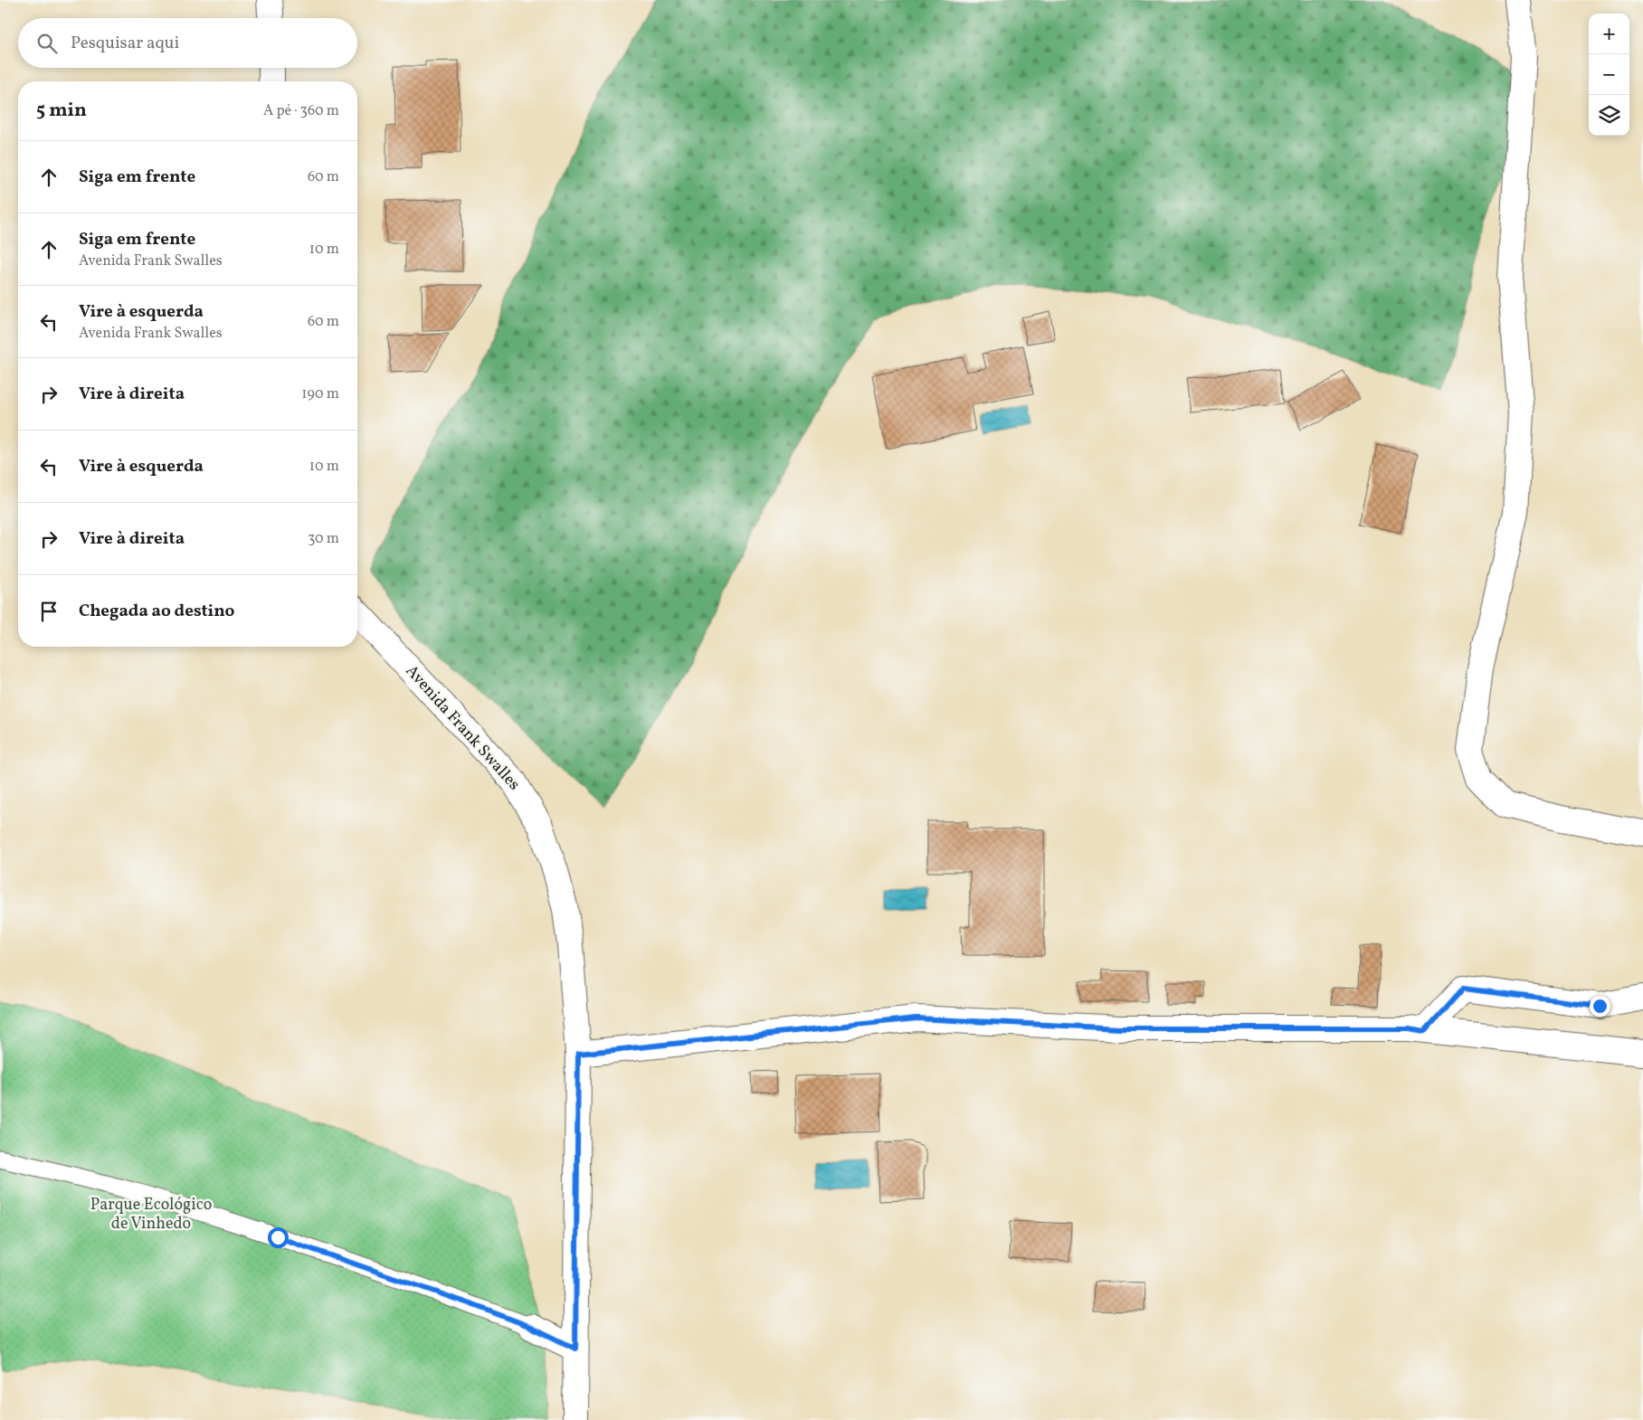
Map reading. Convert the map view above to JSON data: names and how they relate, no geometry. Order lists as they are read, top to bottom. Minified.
{"streets":{"street":["Avenida Frank Swalles"]},"parks":["Parque Ecológico de Vinhedo"],"page":{"map_buttons":["+","−"],"search":"Pesquisar aqui","heading":["5 min","A pé · 360 m"],"list":[["Siga em frente","60 m"],["Siga em frente","Avenida Frank Swalles","10 m"],["Vire à esquerda","Avenida Frank Swalles","60 m"],["Vire à direita","190 m"],["Vire à esquerda","10 m"],["Vire à direita","30 m"],"Chegada ao destino"]}}
